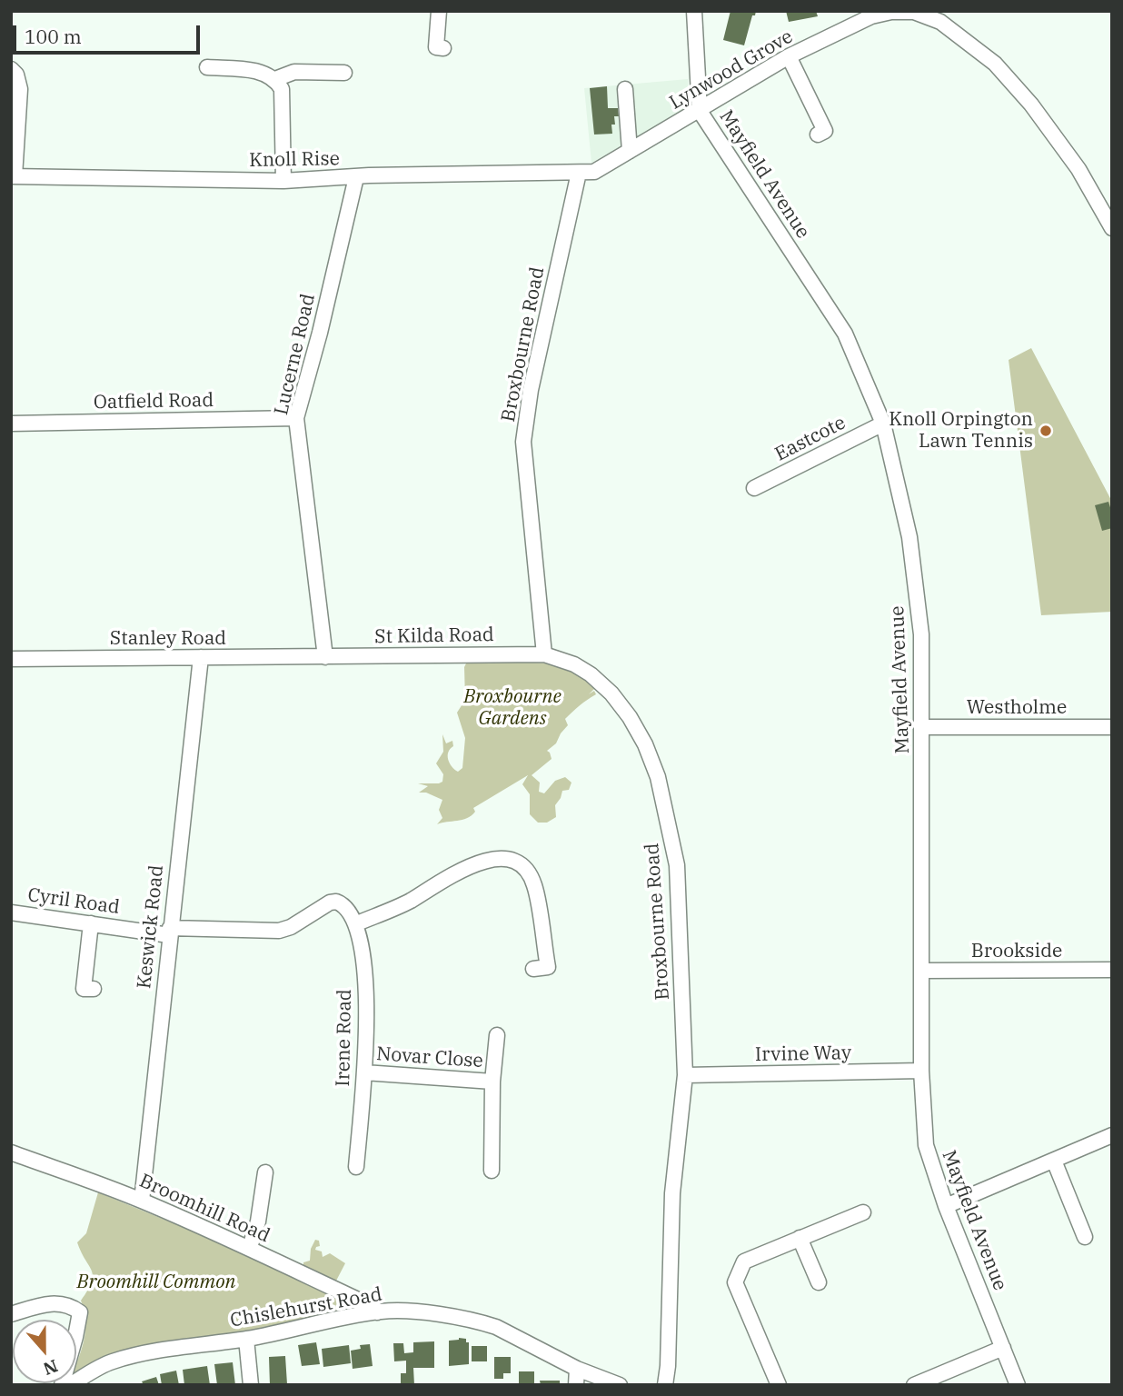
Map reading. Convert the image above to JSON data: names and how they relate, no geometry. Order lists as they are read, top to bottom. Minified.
{"streets":{"street":["Lynwood Grove","Knoll Rise","Mayfield Avenue","Broxbourne Road","Lucerne Road","Oatfield Road","Eastcote","St Kilda Road","Stanley Road","Westholme","Cyril Road","Keswick Road","Brookside","Irene Road","Irvine Way","Novar Close","Broomhill Road","Chislehurst Road"]},"crossings":[["Lynwood Grove","Knoll Rise"],["Lynwood Grove","Mayfield Avenue"],["Lynwood Grove","Broxbourne Road"],["Knoll Rise","Broxbourne Road"],["Knoll Rise","Lucerne Road"],["Mayfield Avenue","Eastcote"],["Mayfield Avenue","Westholme"],["Mayfield Avenue","Brookside"],["Mayfield Avenue","Irvine Way"],["Broxbourne Road","St Kilda Road"],["Broxbourne Road","Irvine Way"],["Lucerne Road","Oatfield Road"],["Lucerne Road","St Kilda Road"],["Lucerne Road","Stanley Road"],["St Kilda Road","Stanley Road"],["Stanley Road","Keswick Road"],["Cyril Road","Keswick Road"],["Keswick Road","Broomhill Road"],["Irene Road","Novar Close"],["Broomhill Road","Chislehurst Road"]],"parks":["Broxbourne Gardens","Broomhill Common"],"places":["Knoll Orpington Lawn Tennis"],"scale_bar":"100 m","north":"bottom"}
